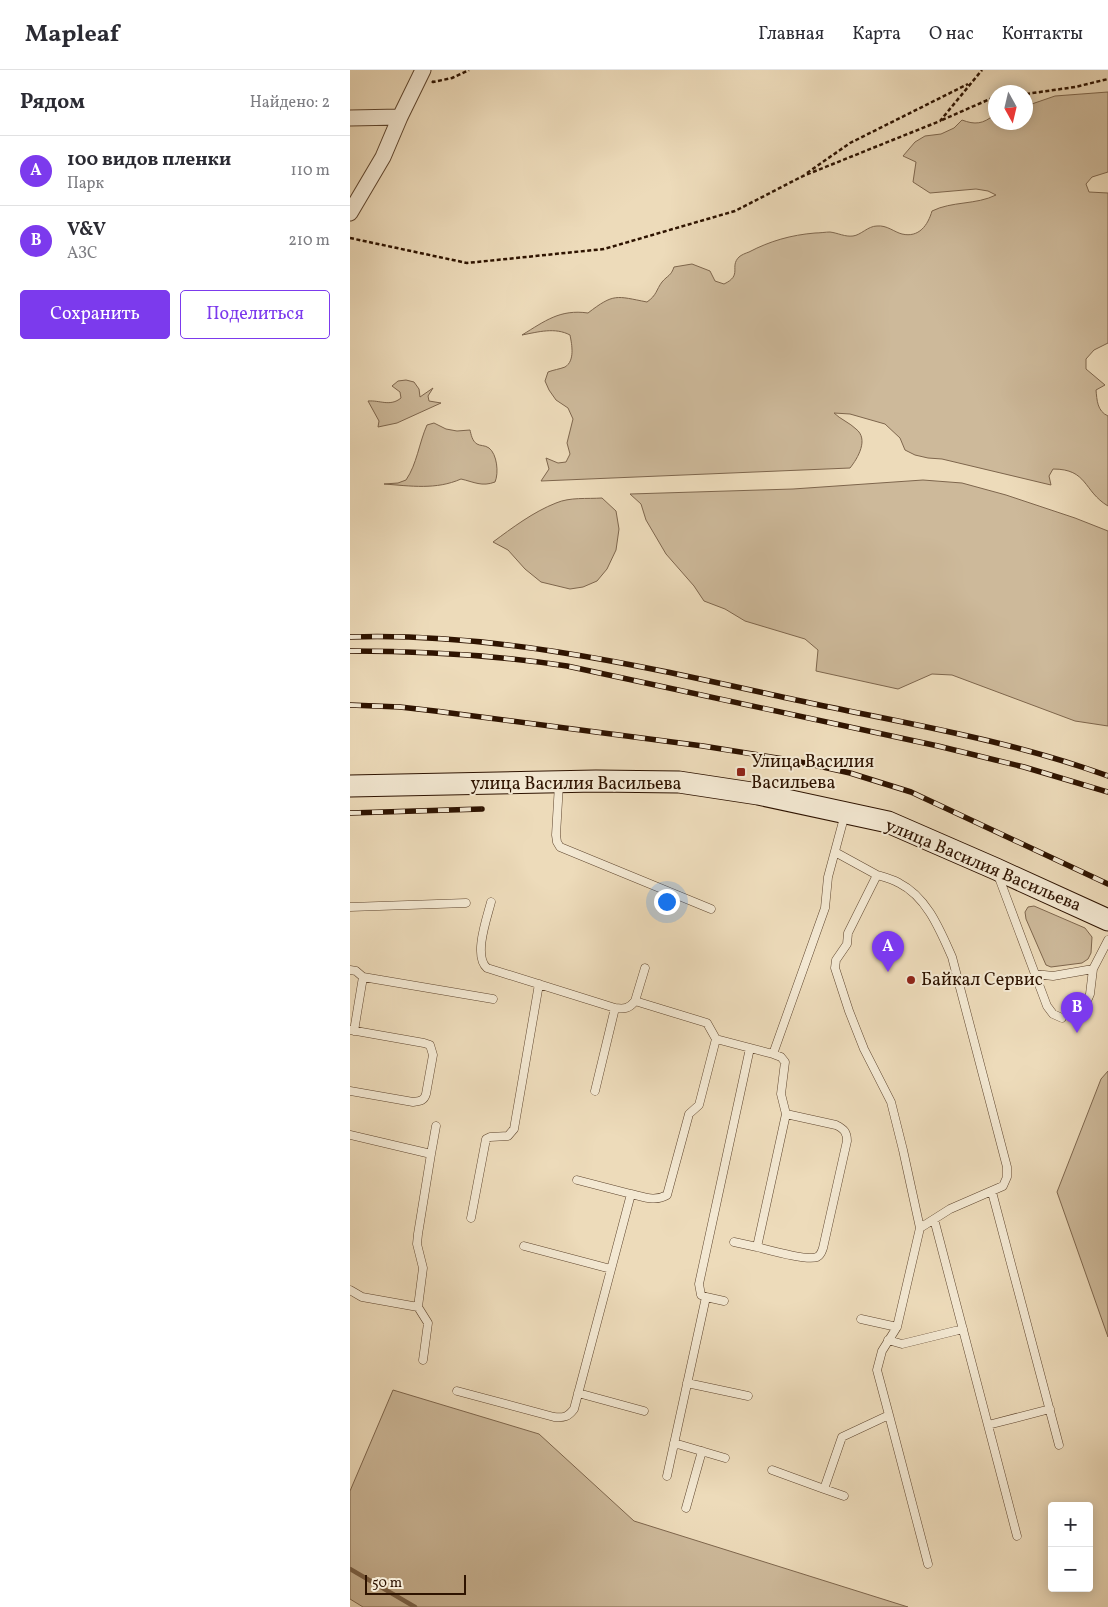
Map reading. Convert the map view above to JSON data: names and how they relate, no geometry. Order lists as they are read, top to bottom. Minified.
{"streets":{"main road":["улица Василия Васильева"]},"places":{"transit":["Улица Василия Васильева"],"other":["Байкал Сервис"]},"scale_bar":"50 m","north":"bottom","page":{"header":"Mapleaf","nav":["Главная","Карта","О нас","Контакты"],"heading":["Рядом","Найдено: 2"],"list":[{"mark":"A","name":"100 видов пленки","note":"Парк","value":"110 m"},{"mark":"B","name":"V&V","note":"АЗС","value":"210 m"}],"buttons":["Сохранить","Поделиться"],"pins":["A","B"],"map_buttons":["+","−"],"scale":"50 m"}}
